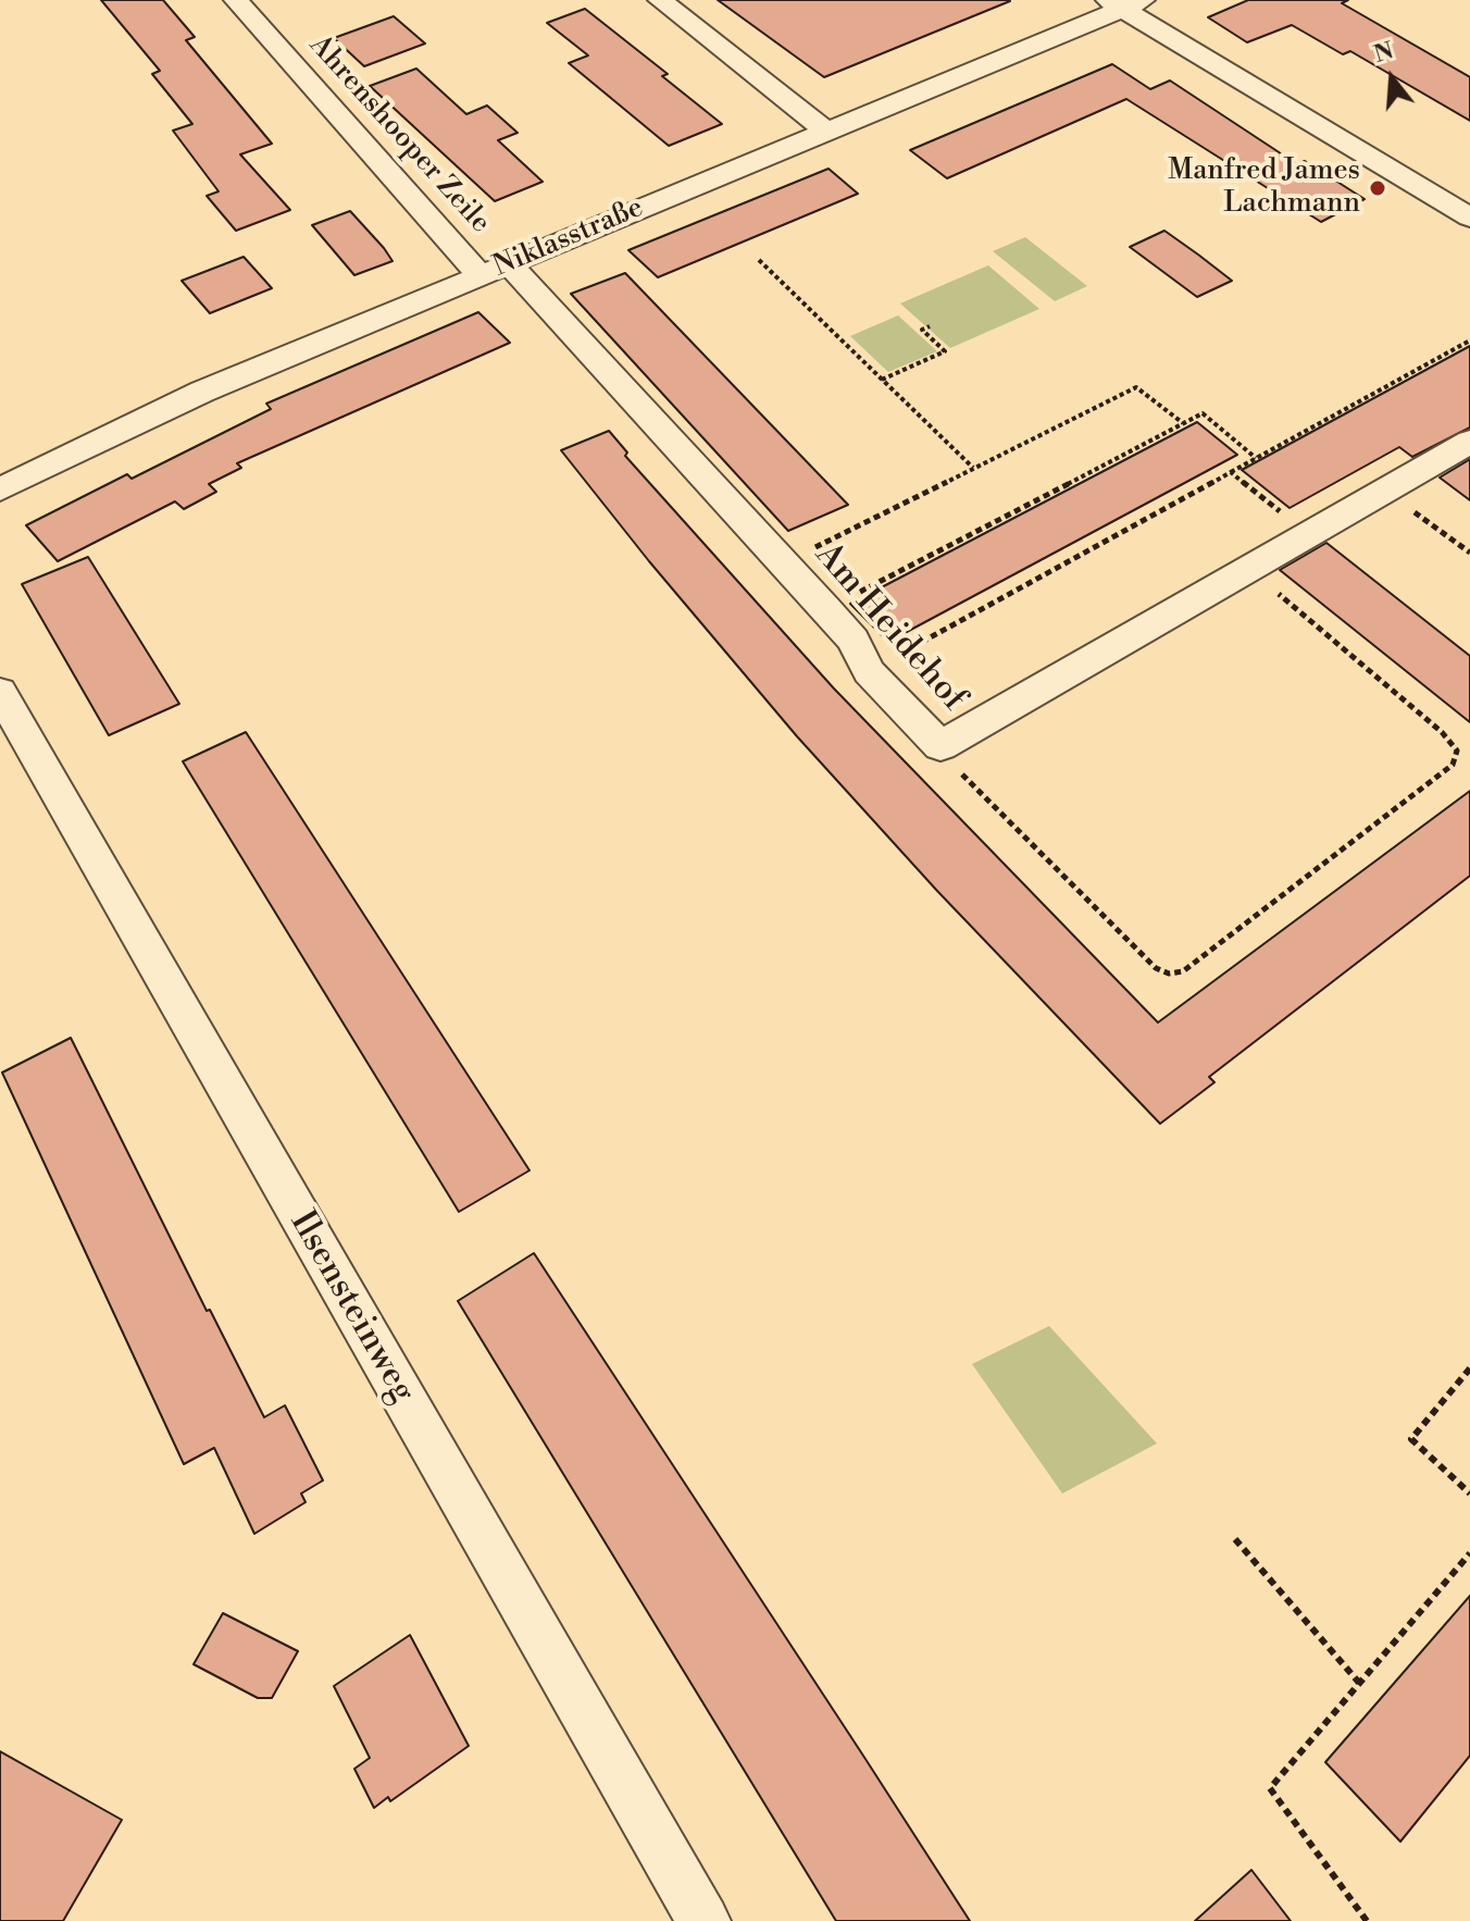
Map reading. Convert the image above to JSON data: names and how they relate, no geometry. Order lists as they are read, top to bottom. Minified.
{"streets":{"street":["Ahrenshooper Zeile","Niklasstraße","Am Heidehof","Ilsensteinweg"]},"crossings":[["Ahrenshooper Zeile","Niklasstraße"],["Ahrenshooper Zeile","Am Heidehof"],["Niklasstraße","Am Heidehof"]],"places":["Manfred James Lachmann"],"north":"top"}
